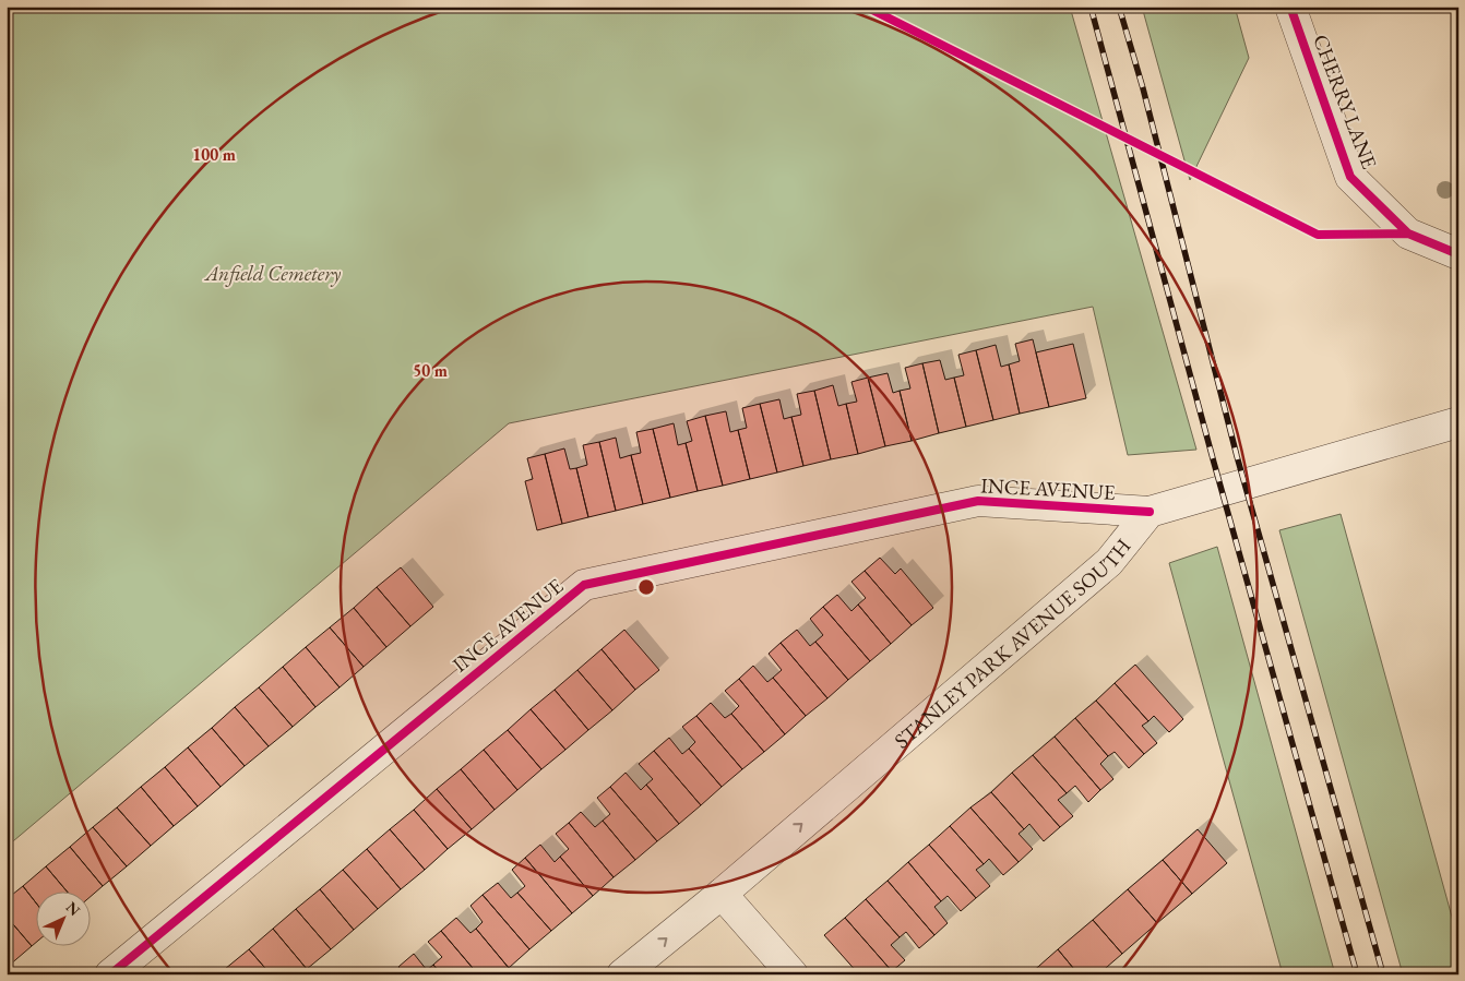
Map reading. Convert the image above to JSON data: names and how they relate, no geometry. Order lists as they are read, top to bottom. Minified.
{"streets":{"street":["CHERRY LANE","INCE AVENUE","STANLEY PARK AVENUE SOUTH"]},"crossings":[["INCE AVENUE","STANLEY PARK AVENUE SOUTH"]],"one_way":["STANLEY PARK AVENUE SOUTH"],"parks":["Anfield Cemetery"],"north":"top right","rings":["100 m","50 m"]}
